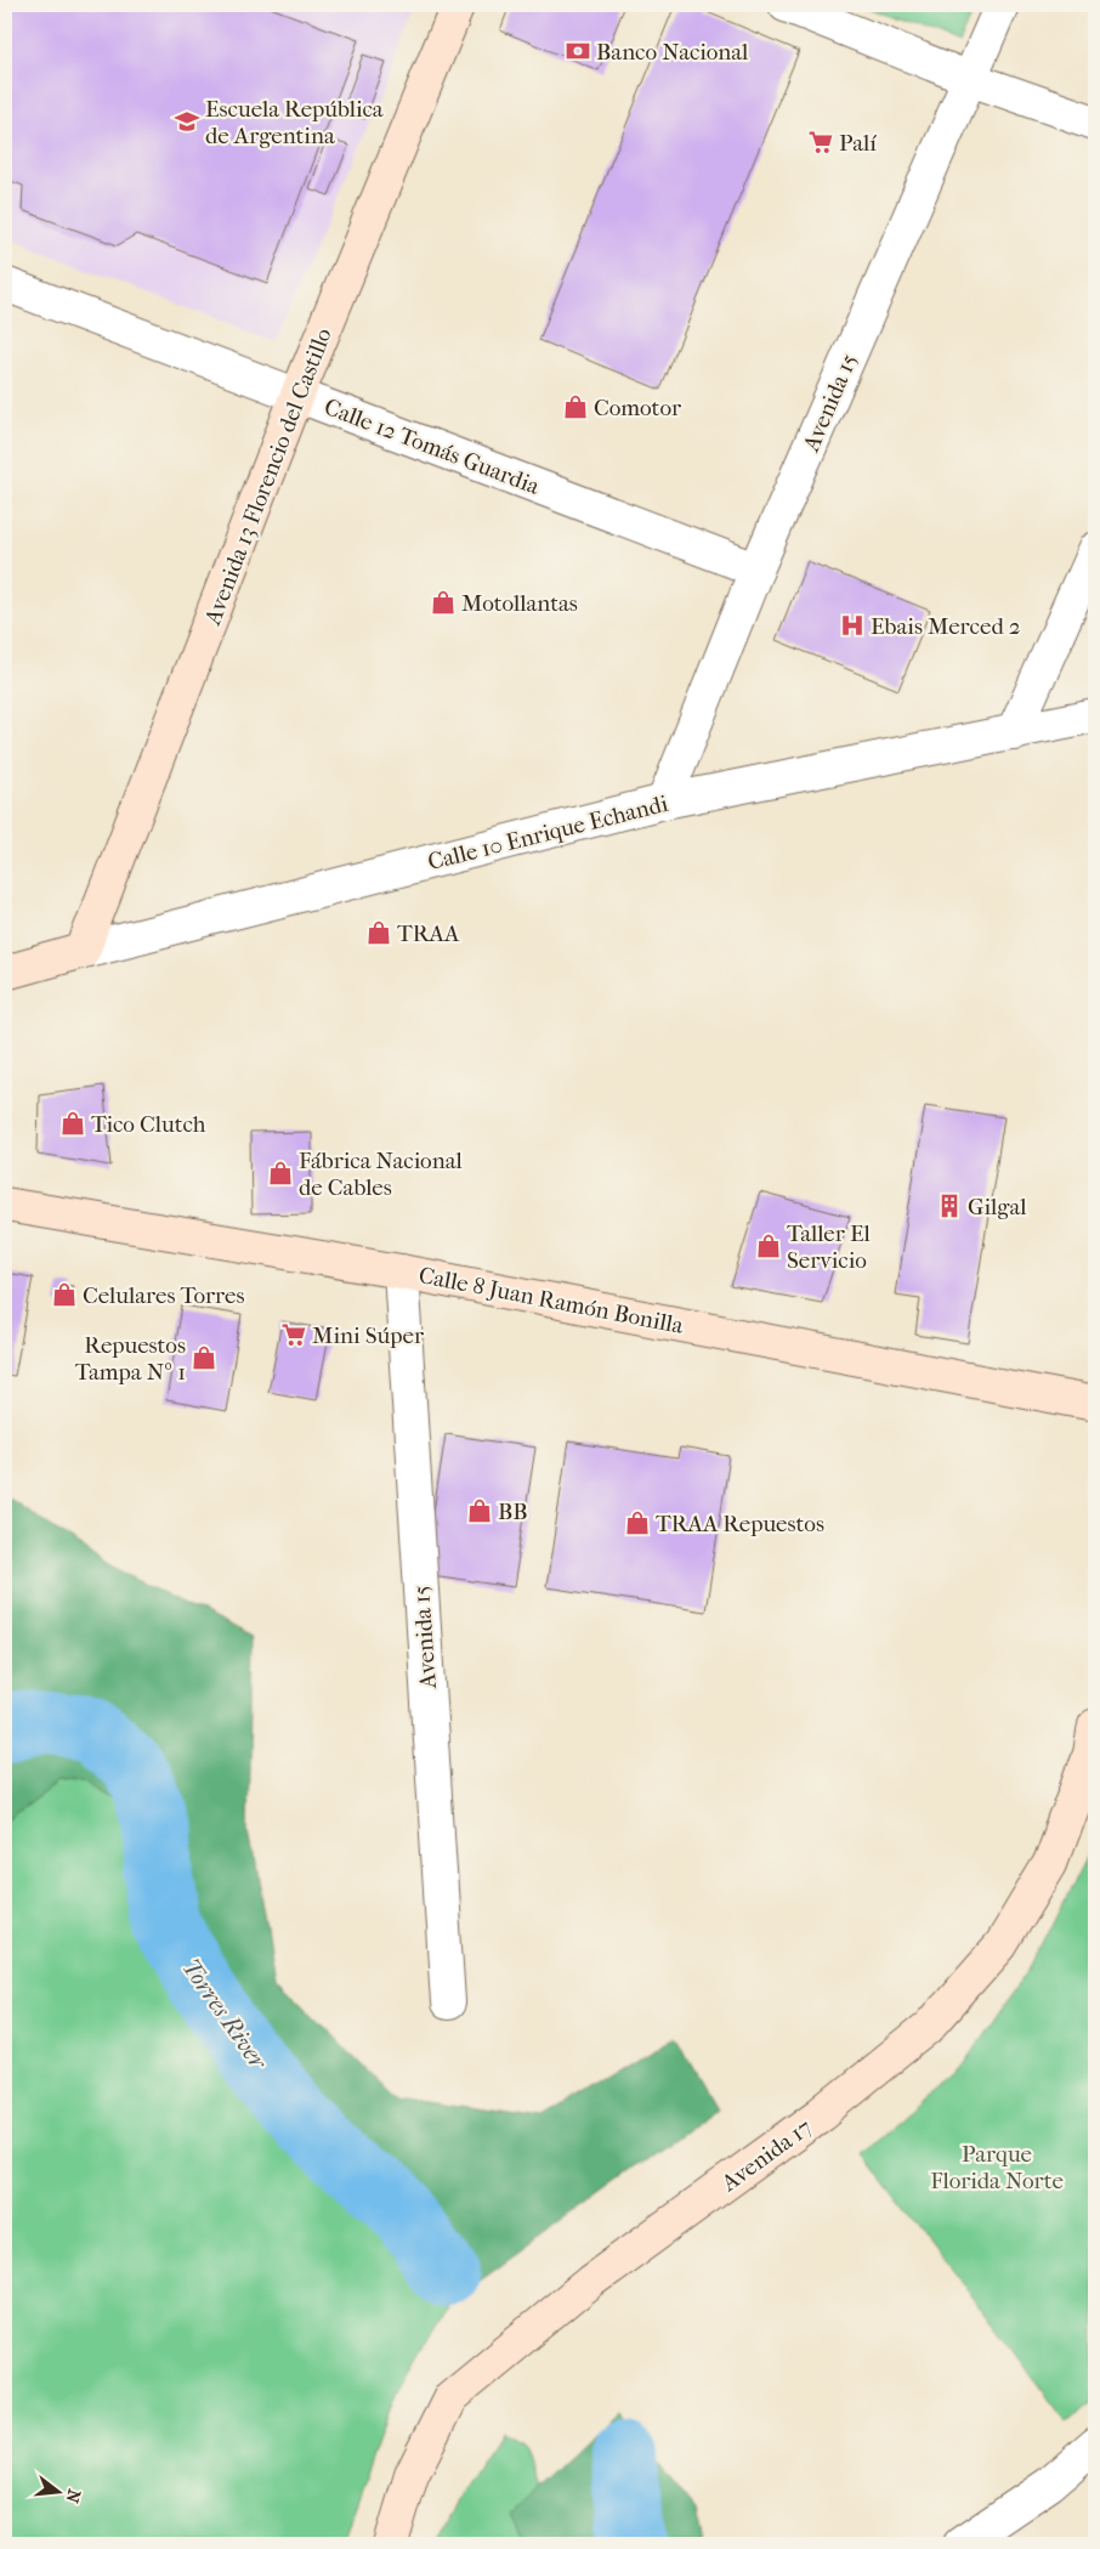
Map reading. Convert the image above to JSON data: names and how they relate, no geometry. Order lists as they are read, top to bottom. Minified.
{"streets":{"street":["Avenida 15","Calle 12 Tomás Guardia","Avenida 13 Florencio del Castillo","Calle 10 Enrique Echandi","Calle 8 Juan Ramón Bonilla","Avenida 17"]},"crossings":[["Avenida 15","Calle 12 Tomás Guardia"],["Avenida 15","Calle 10 Enrique Echandi"],["Avenida 15","Calle 8 Juan Ramón Bonilla"],["Calle 12 Tomás Guardia","Avenida 13 Florencio del Castillo"],["Avenida 13 Florencio del Castillo","Calle 10 Enrique Echandi"]],"water":["Torres River"],"parks":["Parque Florida Norte"],"places":{"bank":["Banco Nacional"],"school or university":["Escuela República de Argentina"],"supermarket":["Palí","Mini Súper"],"shop":["Comotor","Motollantas","TRAA","Tico Clutch","Fábrica Nacional de Cables","Taller El Servicio","Celulares Torres","Repuestos Tampa Nº 1","BB","TRAA Repuestos"],"hospital":["Ebais Merced 2"],"building":["Gilgal"]},"north":"right"}
